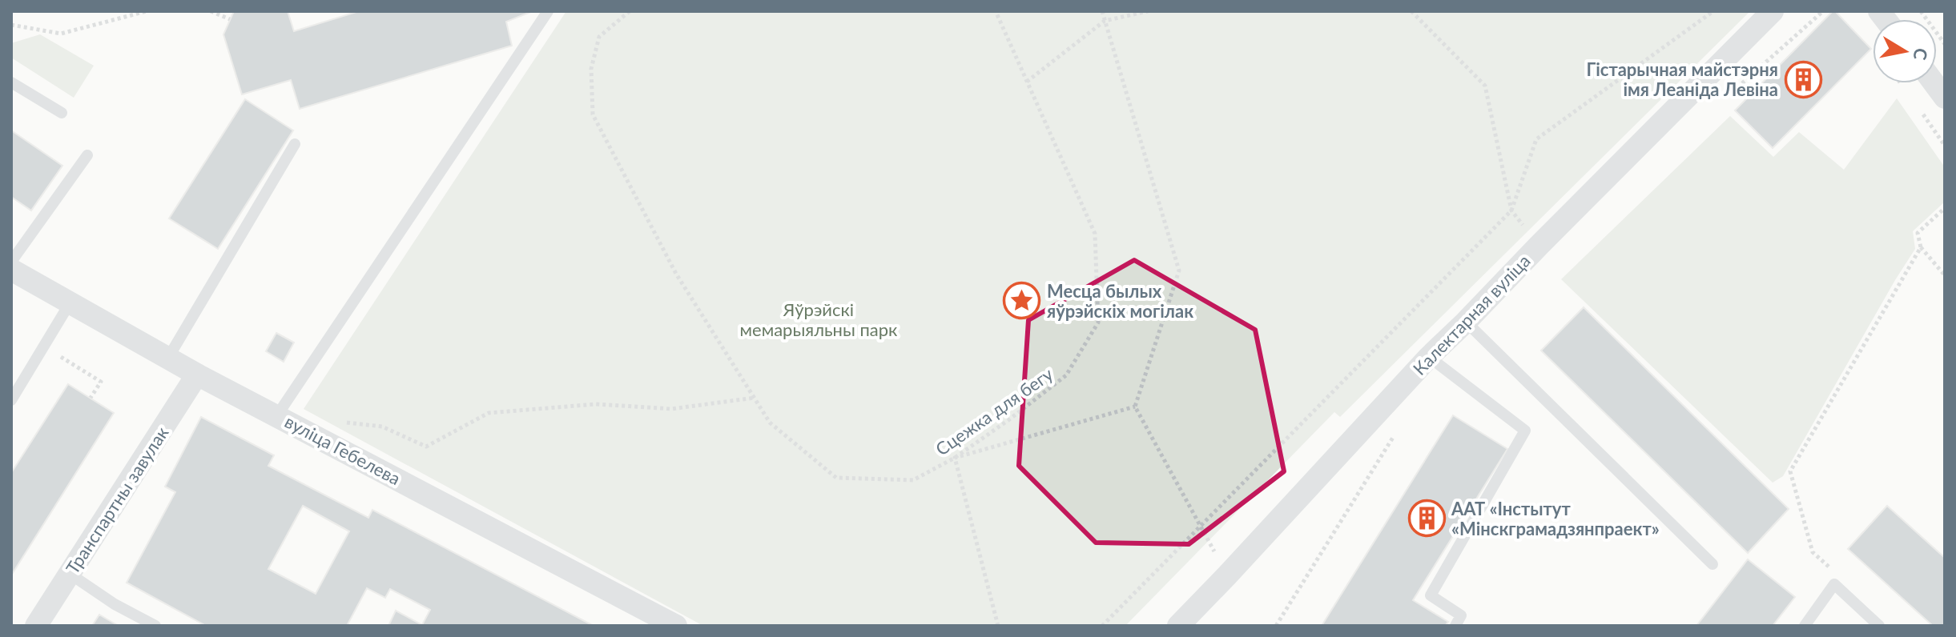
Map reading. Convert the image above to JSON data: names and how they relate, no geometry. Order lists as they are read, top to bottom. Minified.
{"streets":{"street":["Калектарная вуліца","вуліца Гебелева","Транспартны завулак"],"path":["Сцежка для бегу"]},"crossings":[["вуліца Гебелева","Транспартны завулак"]],"parks":["Яўрэйскі мемарыяльны парк"],"places":{"building":["Гістарычная майстэрня імя Леаніда Левіна","ААТ «Інстытут «Мінскграмадзянпраект»"],"place":["Месца былых яўрэйскіх могілак"]},"north":"right"}
